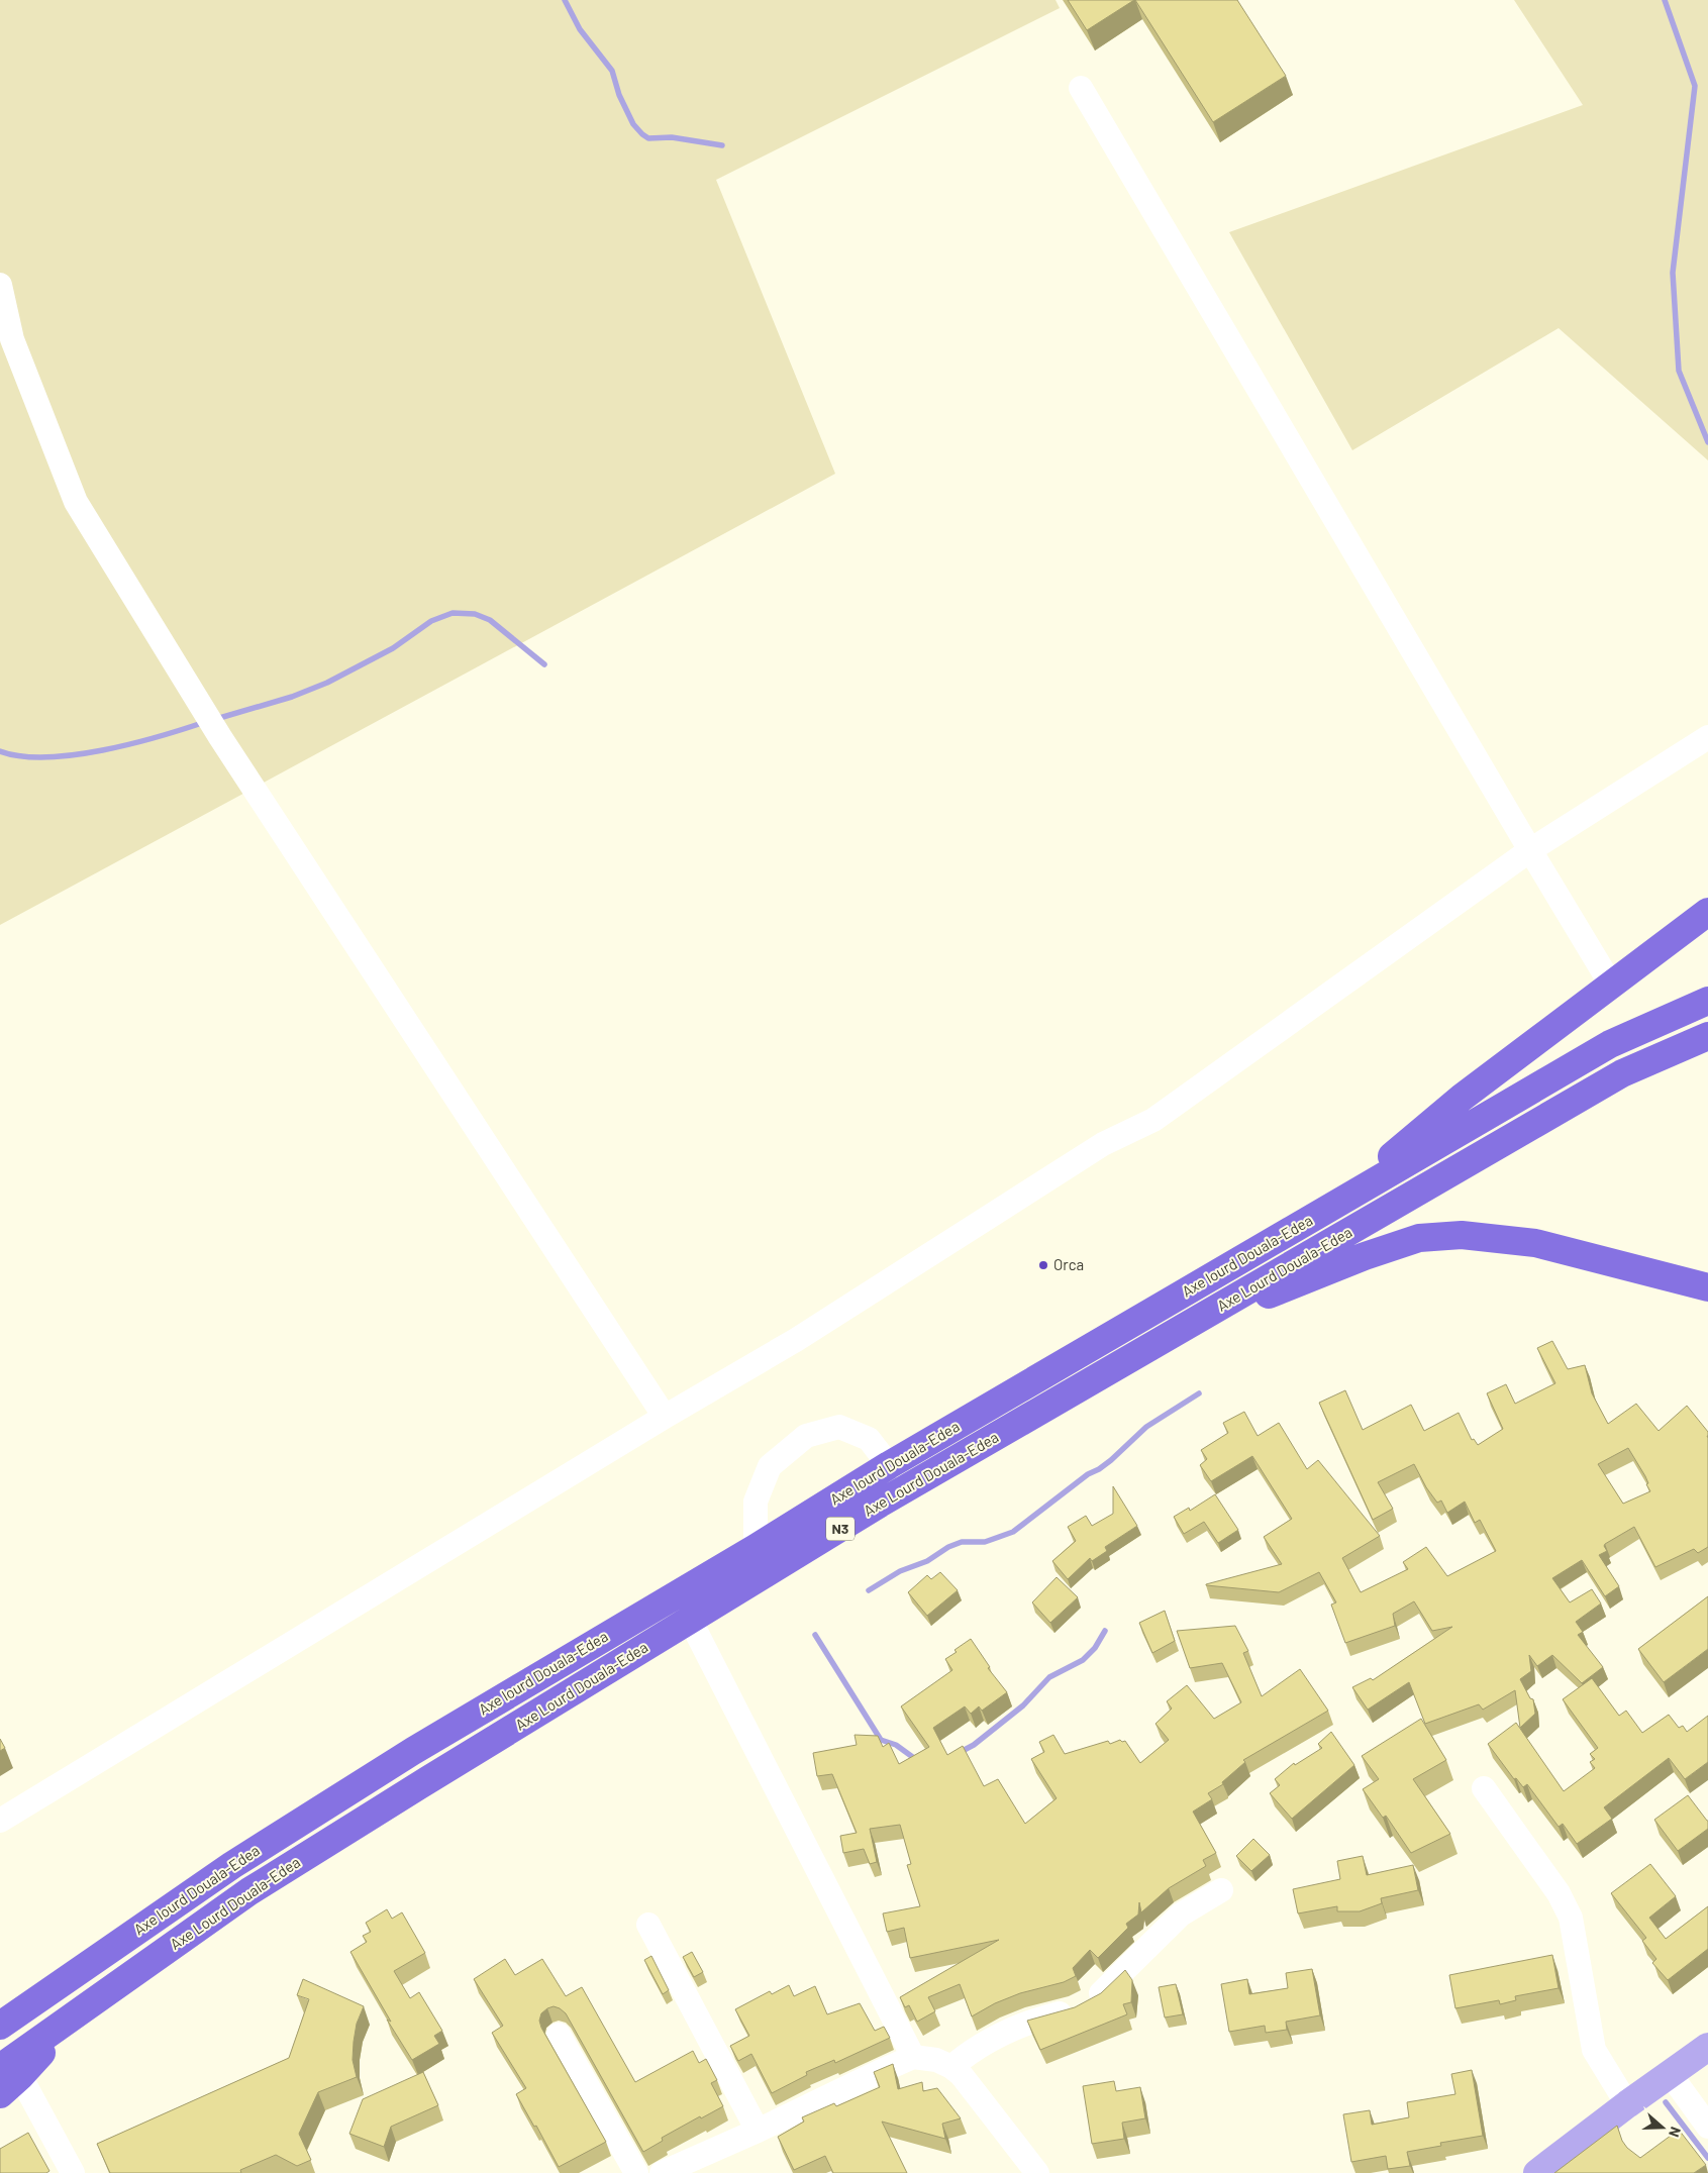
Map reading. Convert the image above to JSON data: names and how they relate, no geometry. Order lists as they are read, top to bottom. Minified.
{"streets":{"highway":["Axe lourd Douala-Edea","Axe Lourd Douala-Edea","N3"]},"places":["Orca"],"north":"right"}
